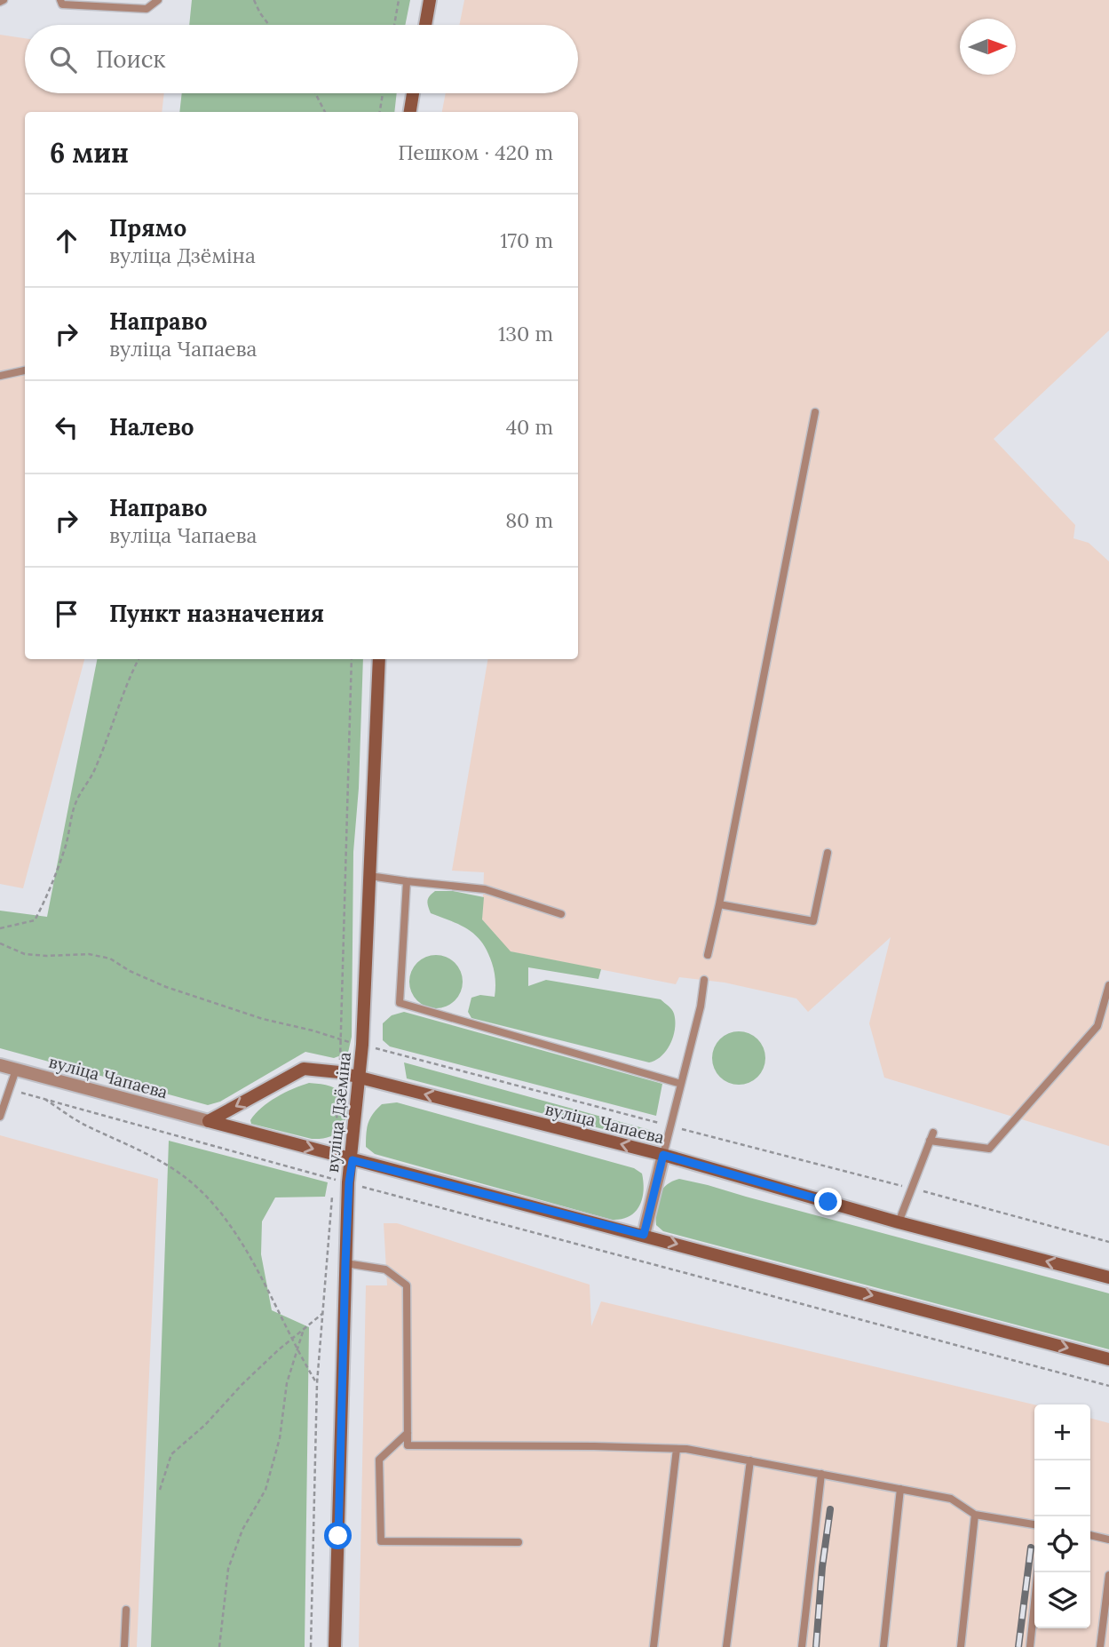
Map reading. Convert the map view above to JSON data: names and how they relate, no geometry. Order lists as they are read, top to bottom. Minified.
{"streets":{"main road":["вуліца Чапаева","вуліца Дзёміна"]},"crossings":[["вуліца Чапаева","вуліца Дзёміна"]],"north":"right","page":{"search":"Поиск","heading":["6 мин","Пешком · 420 m"],"list":[["Прямо","вуліца Дзёміна","170 m"],["Направо","вуліца Чапаева","130 m"],["Налево","40 m"],["Направо","вуліца Чапаева","80 m"],"Пункт назначения"],"map_buttons":["+","−"]}}
